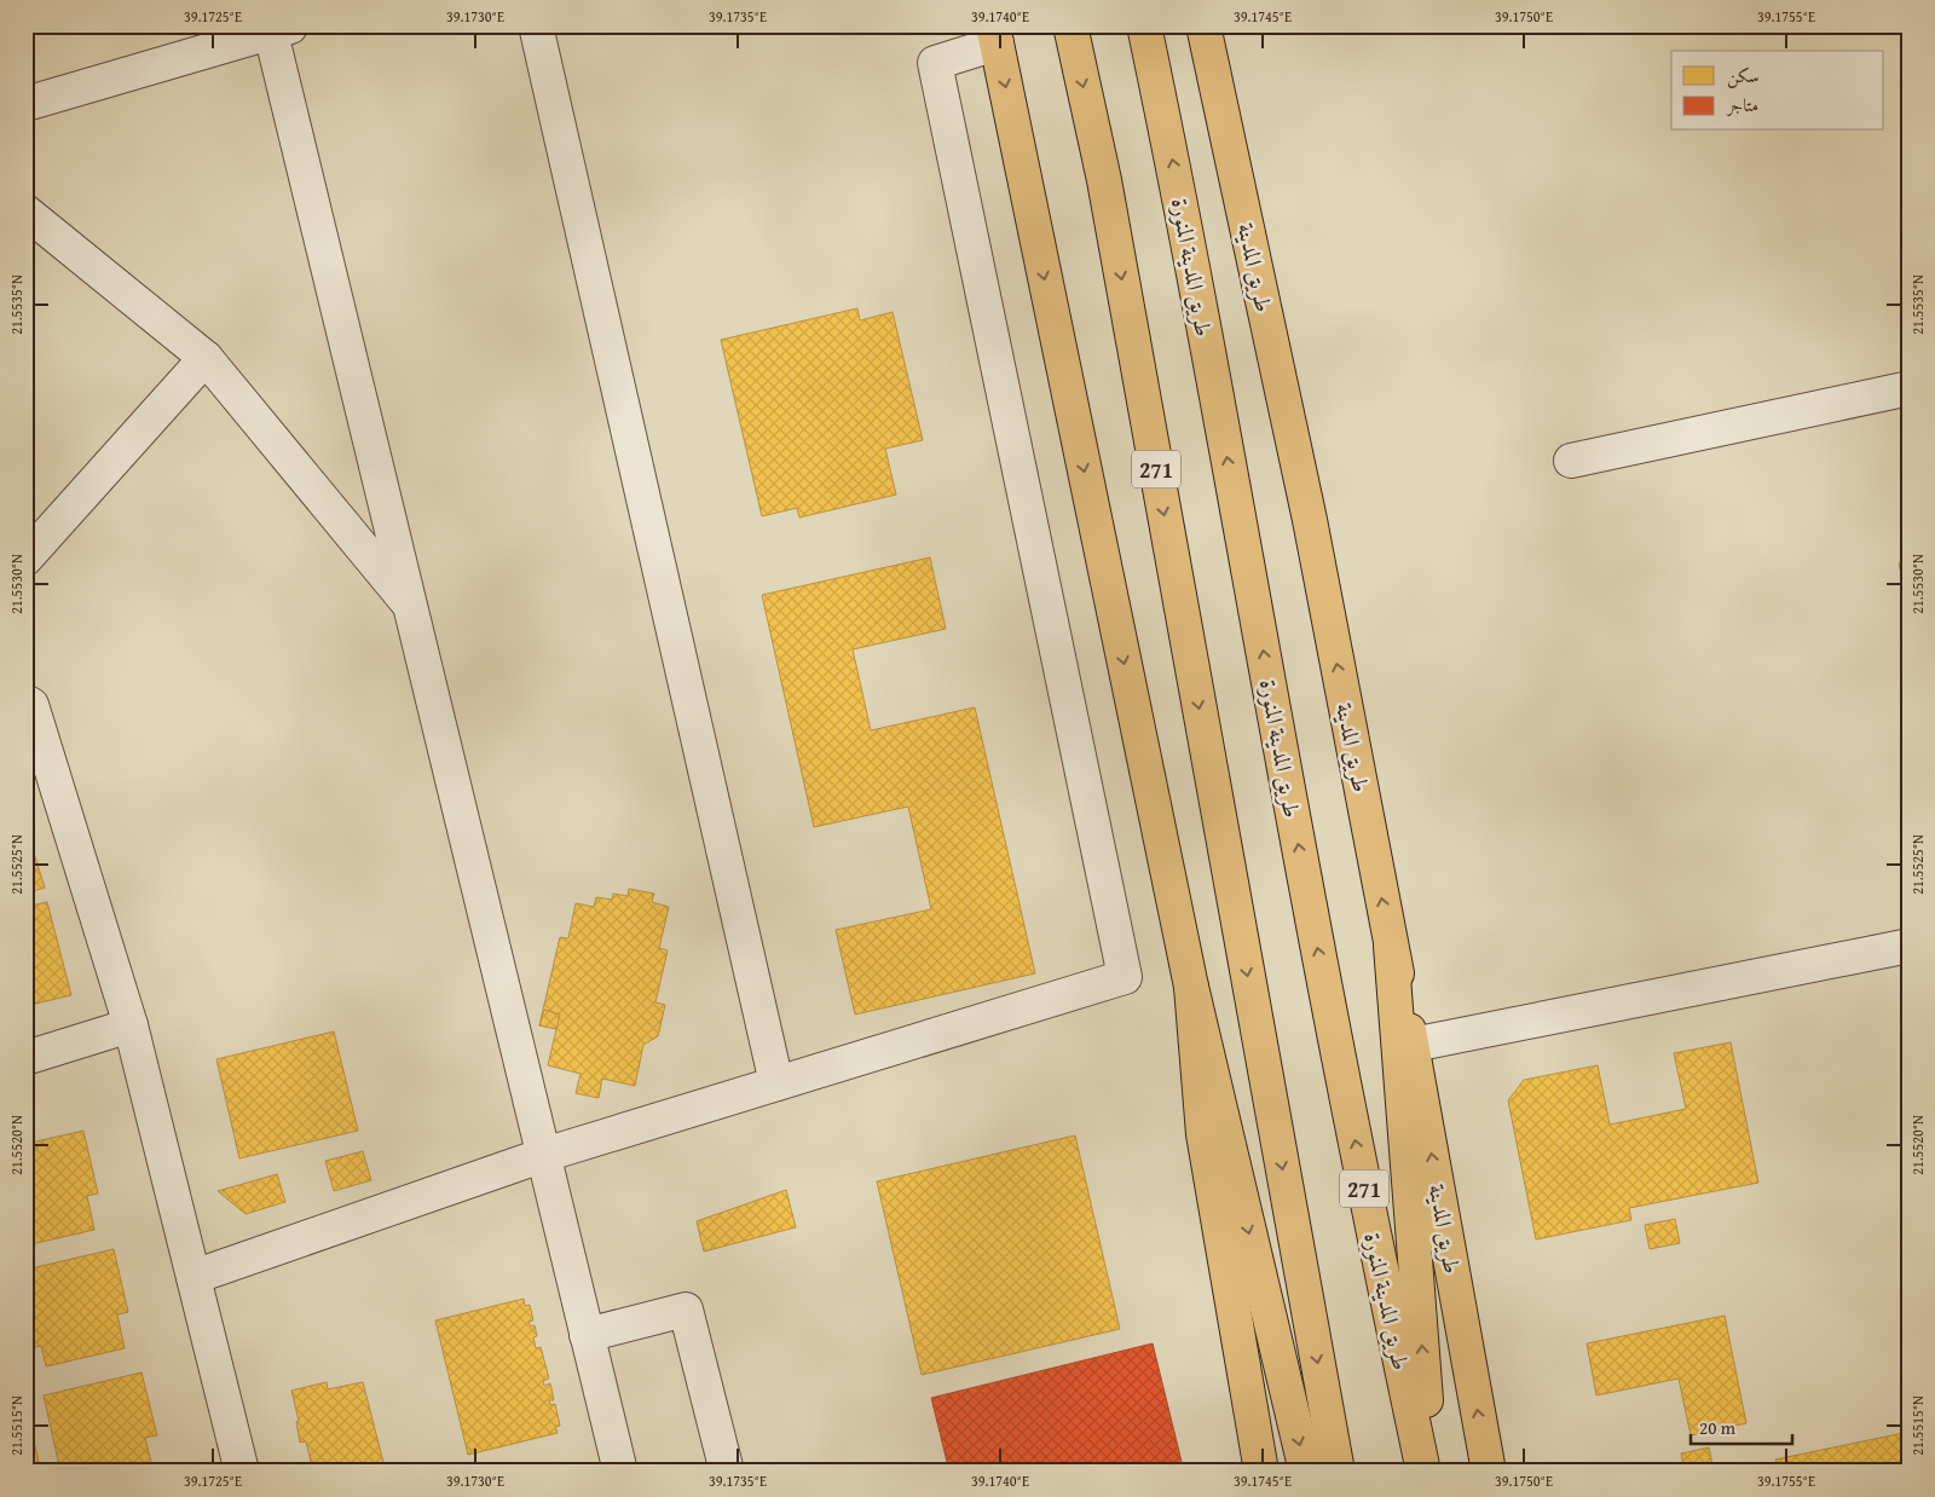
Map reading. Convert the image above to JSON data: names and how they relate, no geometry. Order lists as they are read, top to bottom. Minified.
{"streets":{"main road":["طريق المدينة المنورة","طريق المدينة","271"]},"legend":["سكن","متاجر"],"scale_bar":"20 m","coordinates":["39.1725°E","39.1730°E","39.1735°E","39.1740°E","39.1745°E","39.1750°E","39.1755°E","21.5535°N","21.5530°N","21.5525°N","21.5520°N","21.5515°N"]}
